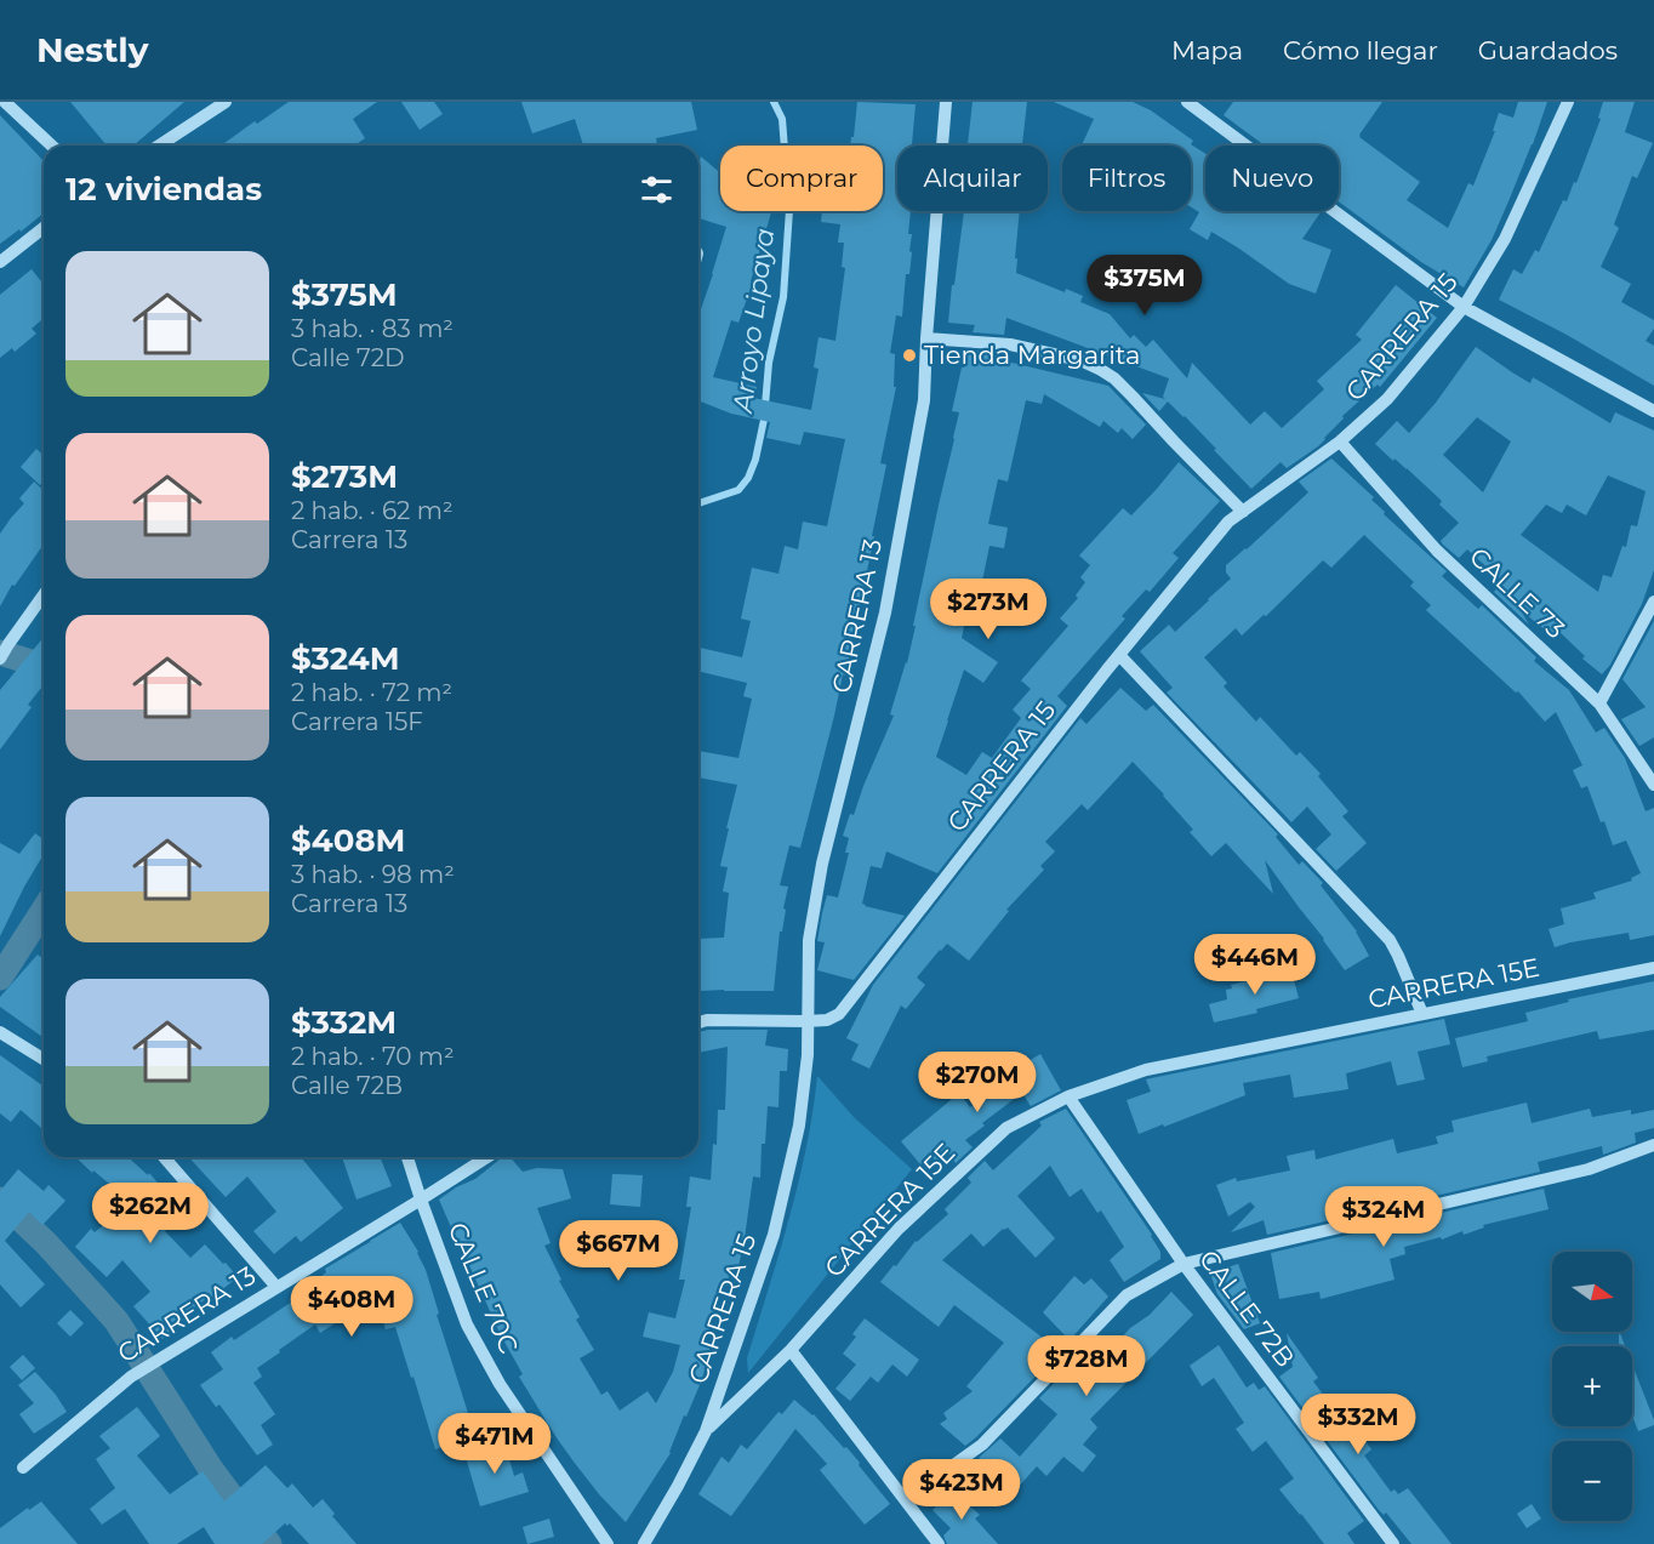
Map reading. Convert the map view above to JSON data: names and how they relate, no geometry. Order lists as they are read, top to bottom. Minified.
{"streets":{"street":["CARRERA 15","CALLE 73","CARRERA 13","CARRERA 15E","CALLE 70C","CALLE 72B"]},"crossings":[["CARRERA 15","CALLE 73"],["CARRERA 15","CARRERA 13"],["CARRERA 15","CARRERA 15E"],["CARRERA 13","CALLE 70C"],["CARRERA 15E","CALLE 72B"]],"water":["Arroyo Lipaya"],"places":["Tienda Margarita"],"north":"right","page":{"header":"Nestly","nav":["Mapa","Cómo llegar","Guardados"],"chip":["Comprar","Alquilar","Filtros","Nuevo"],"heading":"12 viviendas","list":[{"name":"$375M","note":"3 hab. · 83 m² · Calle 72D"},{"name":"$273M","note":"2 hab. · 62 m² · Carrera 13"},{"name":"$324M","note":"2 hab. · 72 m² · Carrera 15F"},{"name":"$408M","note":"3 hab. · 98 m² · Carrera 13"},{"name":"$332M","note":"2 hab. · 70 m² · Calle 72B"}],"price":["$375M","$273M","$446M","$270M","$262M","$324M","$667M","$408M","$728M","$332M","$471M","$423M"],"map_buttons":["+","−"]}}
